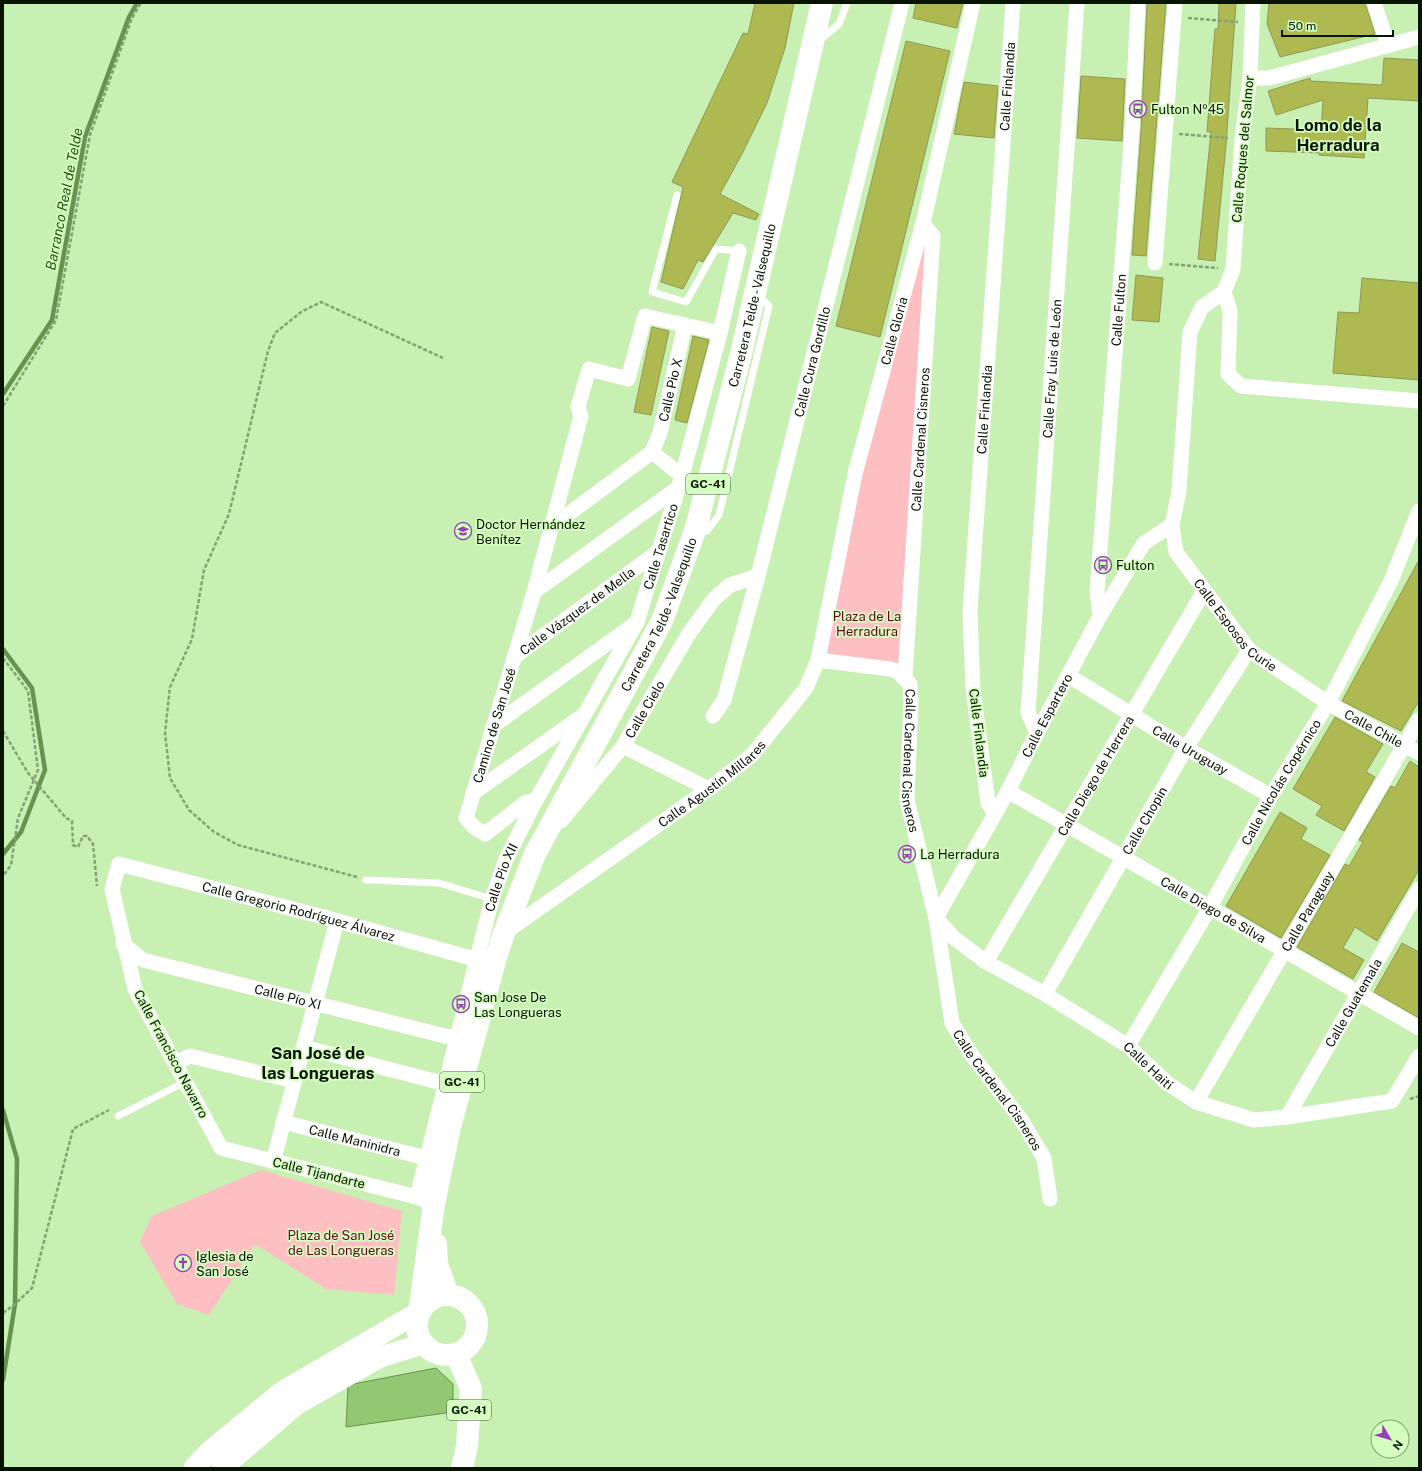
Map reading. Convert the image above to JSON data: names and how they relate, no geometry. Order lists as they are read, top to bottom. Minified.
{"streets":{"main road":["Carretera Telde - Valsequillo","GC-41"],"street":["Calle Finlandia","Calle Roques del Salmor","Calle Fulton","Calle Gloria","Calle Cura Gordillo","Calle Fray Luis de León","Calle Pio X","Calle Cardenal Cisneros","Calle Tasartico","Calle Vázquez de Mella","Calle Esposos Curie","Calle Cielo","Calle Espartero","Camino de San José","Calle Chile","Calle Uruguay","Calle Diego de Herrera","Calle Nicolás Copérnico","Calle Agustín Millares","Calle Chopin","Calle Pio XII","Calle Diego de Silva","Calle Gregorio Rodríguez Álvarez","Calle Paraguay","Calle Pío XI","Calle Guatemala","Calle Francisco Navarro","Calle Haití","Calle Maninidra","Calle Tijandarte"]},"crossings":[["Calle Finlandia","Calle Espartero"],["Carretera Telde - Valsequillo","GC-41"],["Carretera Telde - Valsequillo","Calle Cielo"],["Carretera Telde - Valsequillo","Calle Agustín Millares"],["Carretera Telde - Valsequillo","Calle Pio XII"],["Carretera Telde - Valsequillo","Calle Gregorio Rodríguez Álvarez"],["Carretera Telde - Valsequillo","Calle Tijandarte"],["Calle Fulton","Calle Espartero"],["Calle Gloria","Calle Cardenal Cisneros"],["Calle Gloria","Calle Agustín Millares"],["Calle Cura Gordillo","Calle Cielo"],["Calle Fray Luis de León","Calle Espartero"],["Calle Pio X","Camino de San José"],["Calle Cardenal Cisneros","Calle Espartero"],["Calle Cardenal Cisneros","Calle Haití"],["Calle Tasartico","Calle Vázquez de Mella"],["Calle Tasartico","Camino de San José"],["Calle Tasartico","Calle Pio XII"],["Calle Vázquez de Mella","Camino de San José"],["Calle Esposos Curie","Calle Espartero"],["Calle Esposos Curie","Calle Chile"],["Calle Esposos Curie","Calle Diego de Herrera"],["Calle Esposos Curie","Calle Nicolás Copérnico"],["Calle Esposos Curie","Calle Chopin"],["Calle Espartero","Calle Uruguay"],["Calle Espartero","Calle Diego de Silva"],["Calle Espartero","Calle Haití"],["Camino de San José","Calle Pio XII"],["Calle Chile","Calle Nicolás Copérnico"],["Calle Chile","Calle Paraguay"],["Calle Uruguay","Calle Diego de Herrera"],["Calle Uruguay","Calle Nicolás Copérnico"],["Calle Uruguay","Calle Chopin"],["Calle Diego de Herrera","Calle Diego de Silva"],["Calle Diego de Herrera","Calle Haití"],["Calle Nicolás Copérnico","Calle Diego de Silva"],["Calle Nicolás Copérnico","Calle Haití"],["Calle Chopin","Calle Diego de Silva"],["Calle Chopin","Calle Haití"],["Calle Pio XII","Calle Gregorio Rodríguez Álvarez"],["Calle Pio XII","Calle Pío XI"],["Calle Pio XII","Calle Maninidra"],["Calle Pio XII","Calle Tijandarte"],["Calle Diego de Silva","Calle Paraguay"],["Calle Diego de Silva","Calle Guatemala"],["Calle Gregorio Rodríguez Álvarez","Calle Francisco Navarro"],["Calle Paraguay","Calle Haití"],["Calle Pío XI","Calle Francisco Navarro"],["Calle Guatemala","Calle Haití"],["Calle Francisco Navarro","Calle Tijandarte"]],"districts":["Lomo de la Herradura","San José de las Longueras"],"water":["Barranco Real de Telde"],"parks":["Plaza de La Herradura","Plaza de San José de Las Longueras"],"places":{"bus stop":["Fulton Nº45","Fulton","La Herradura","San Jose De Las Longueras"],"school or university":["Doctor Hernández Benítez"],"church":["Iglesia de San José"]},"scale_bar":"50 m","north":"bottom right"}
